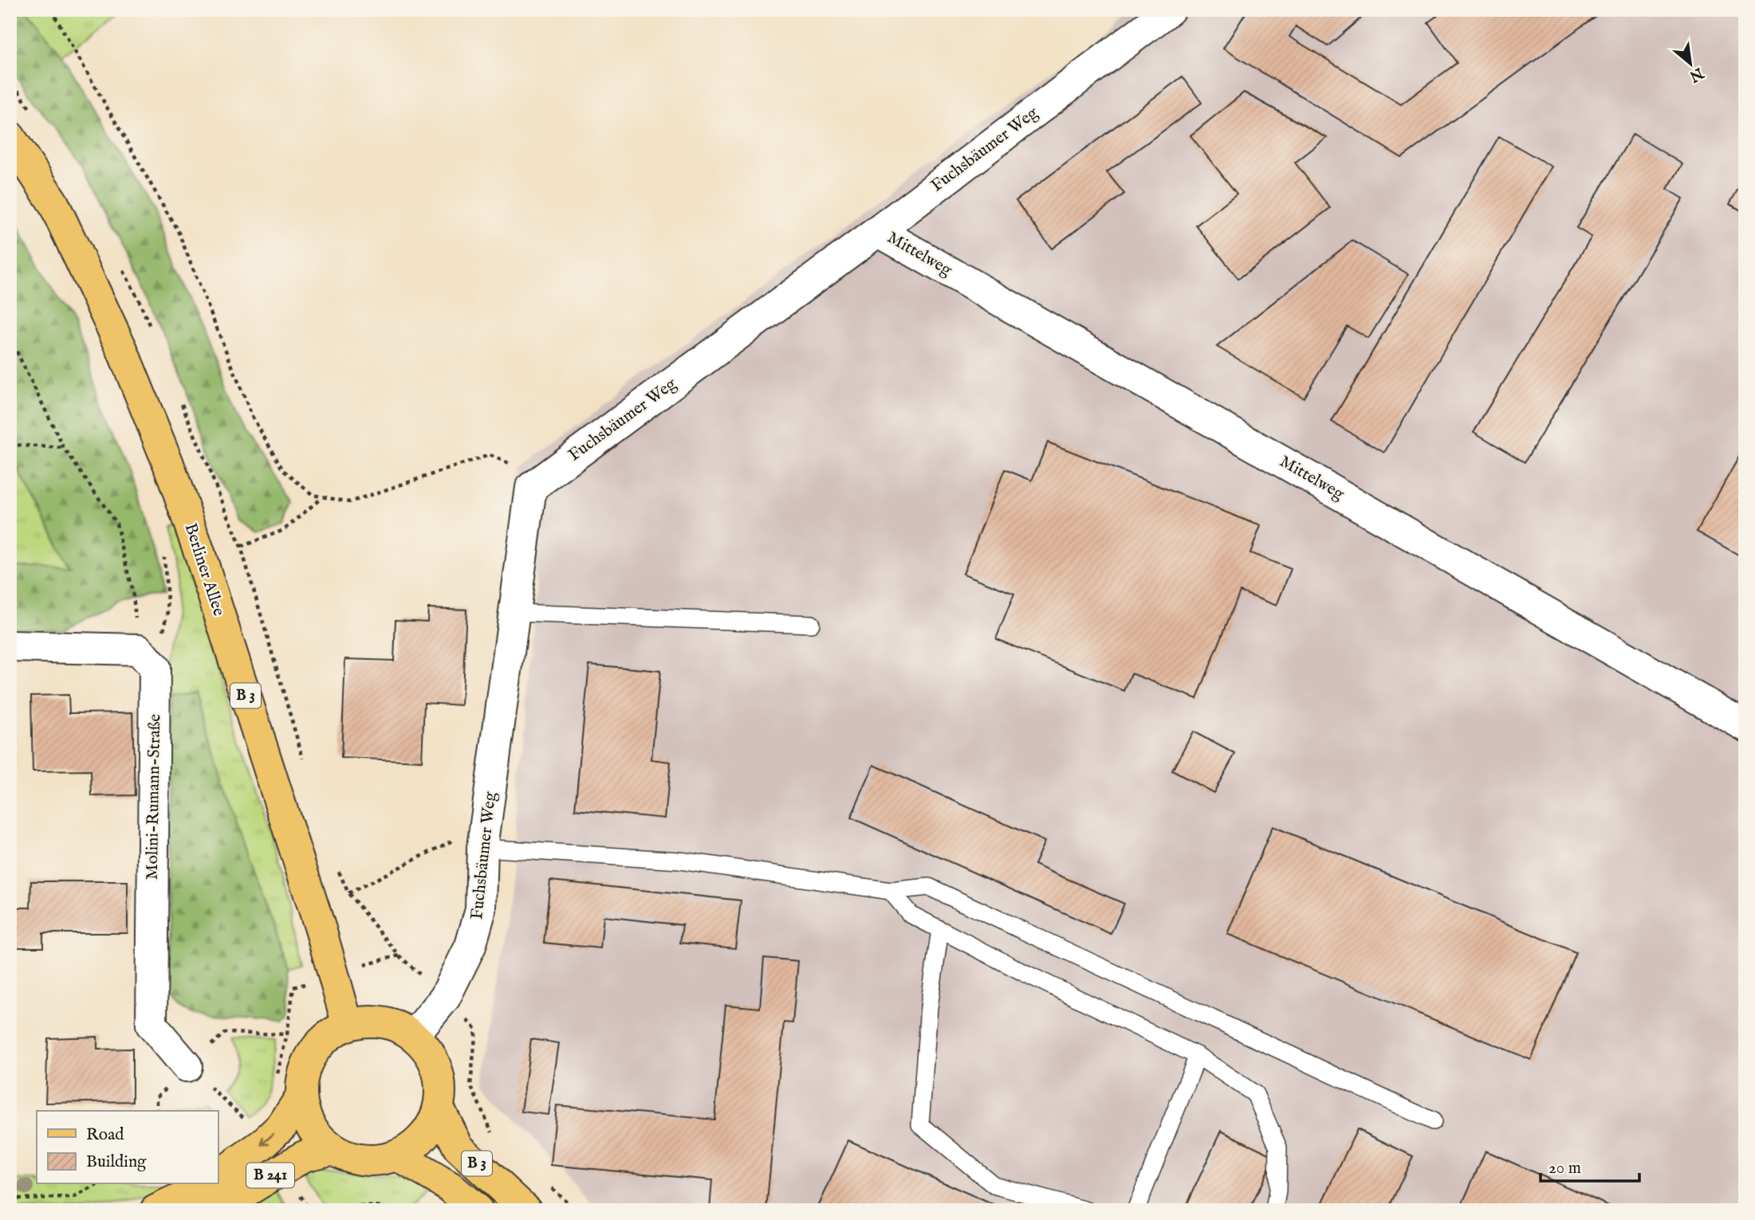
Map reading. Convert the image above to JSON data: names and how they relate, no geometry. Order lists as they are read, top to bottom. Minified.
{"streets":{"main road":["Berliner Allee","B 3","B 241"],"street":["Fuchsbäumer Weg","Mittelweg","Molini-Rumann-Straße"]},"crossings":[["Fuchsbäumer Weg","Mittelweg"],["Fuchsbäumer Weg","Berliner Allee"],["Fuchsbäumer Weg","B 3"],["Fuchsbäumer Weg","B 241"],["Berliner Allee","B 3"],["Berliner Allee","B 241"],["B 3","B 241"]],"legend":["Road","Building"],"scale_bar":"20 m","north":"bottom right"}
